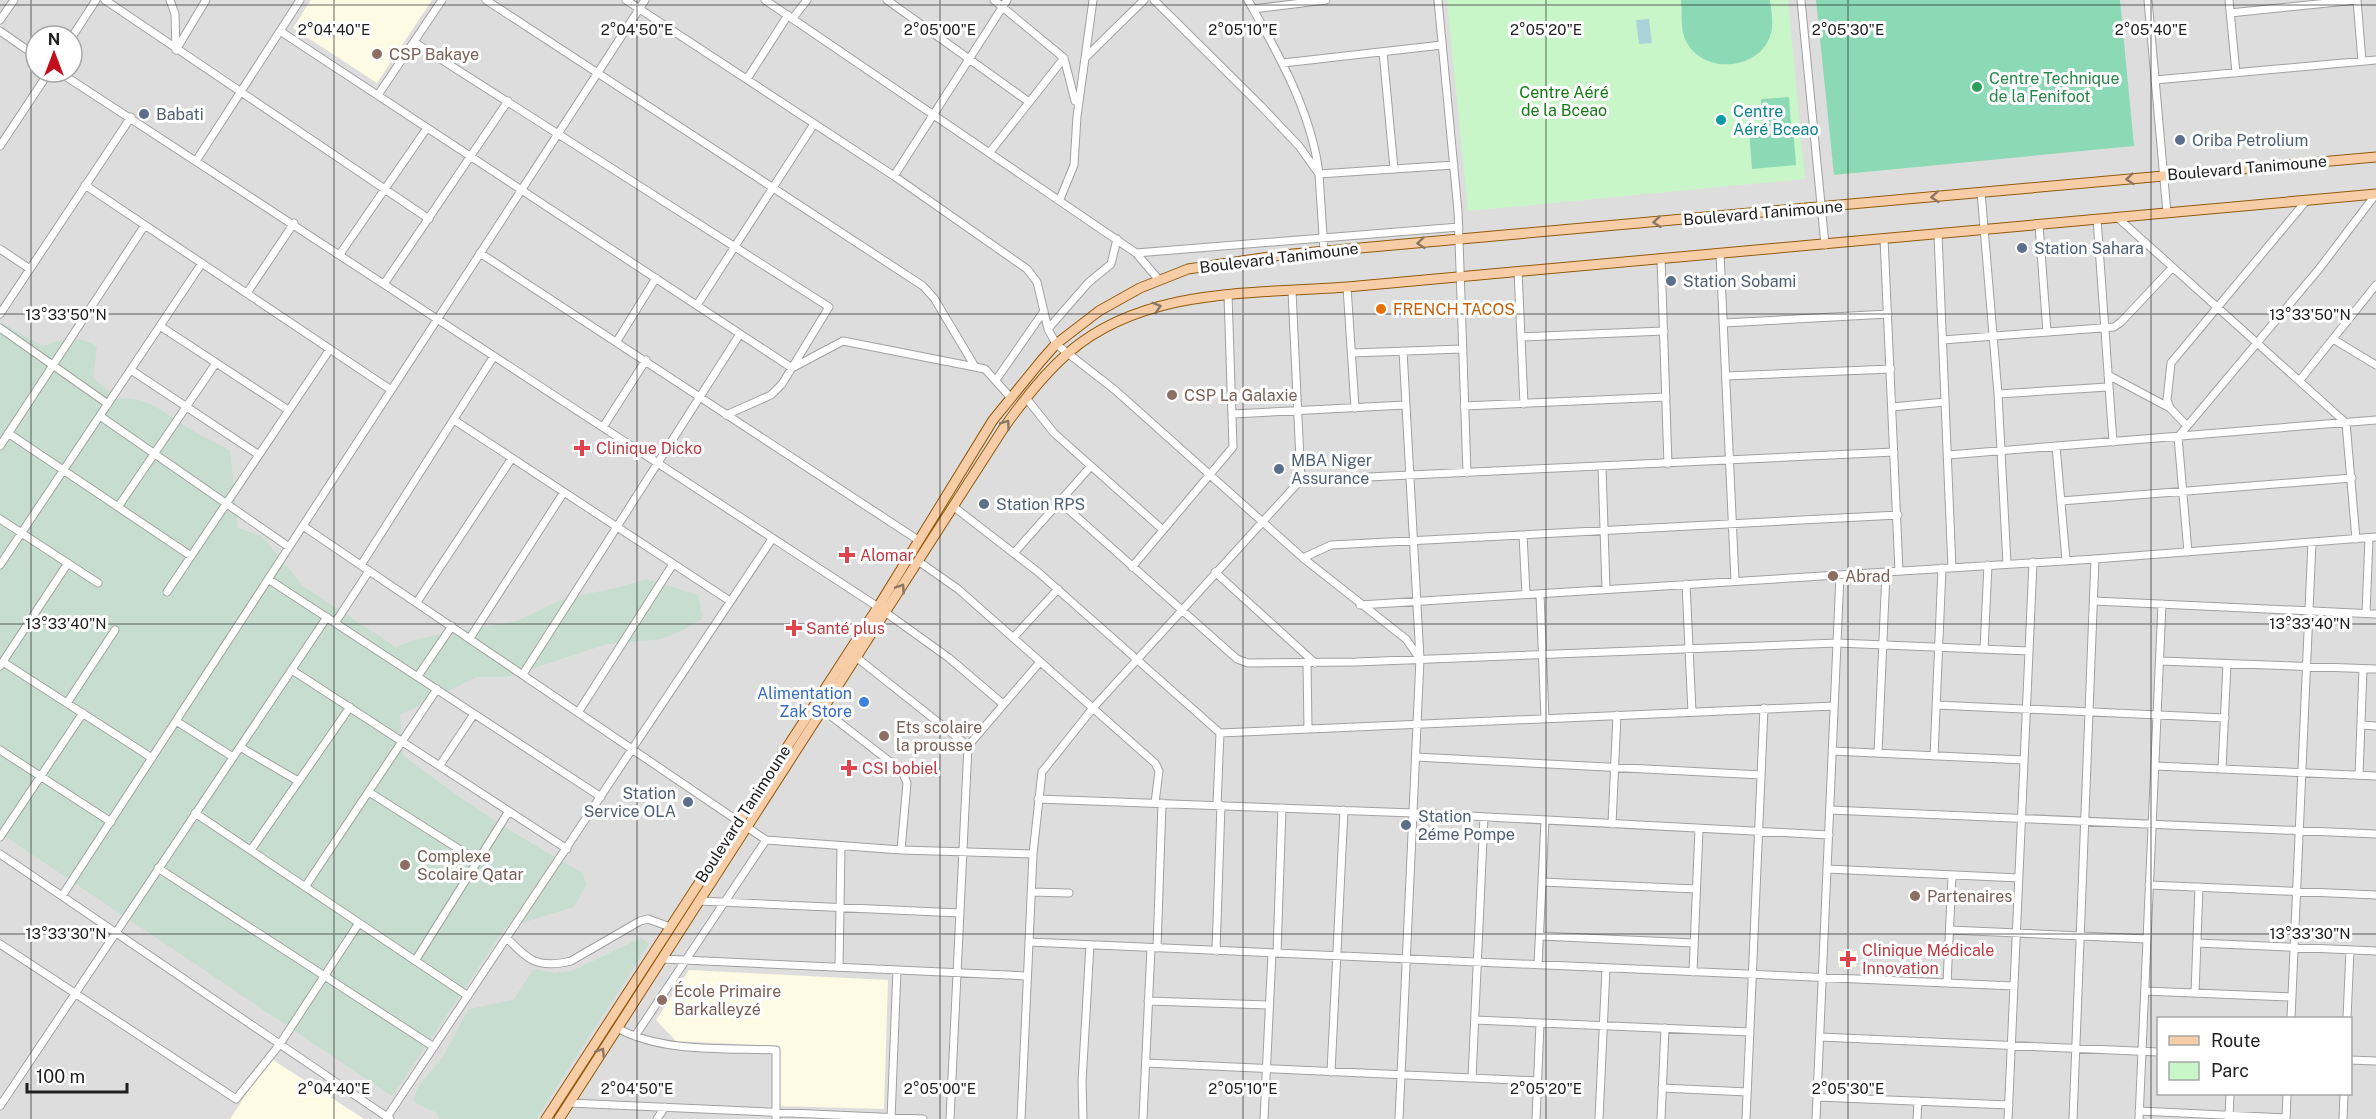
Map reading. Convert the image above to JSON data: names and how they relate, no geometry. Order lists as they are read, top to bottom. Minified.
{"streets":{"main road":["Boulevard Tanimoune"]},"parks":["Centre Aéré de la Bceao"],"places":{"other":["CSP Bakaye","Centre Technique de la Fenifoot","Babati","Centre Aéré Bceao","Oriba Petrolium","Station Sahara","Station Sobami","FRENCH TACOS","CSP La Galaxie","MBA Niger Assurance","Station RPS","Abrad","Alimentation Zak Store","Ets scolaire la prousse","Station Service OLA","Station 2éme Pompe","Complexe Scolaire Qatar","Partenaires","École Primaire Barkalleyzé"],"health":["Clinique Dicko","Alomar","Santé plus","CSI bobiel","Clinique Médicale Innovation"]},"legend":["Route","Parc"],"scale_bar":"100 m","north":"top","coordinates":["2°04'40\"E","2°04'50\"E","2°05'00\"E","2°05'10\"E","2°05'20\"E","2°05'30\"E","2°05'40\"E","13°33'50\"N","13°33'40\"N","13°33'30\"N"]}
